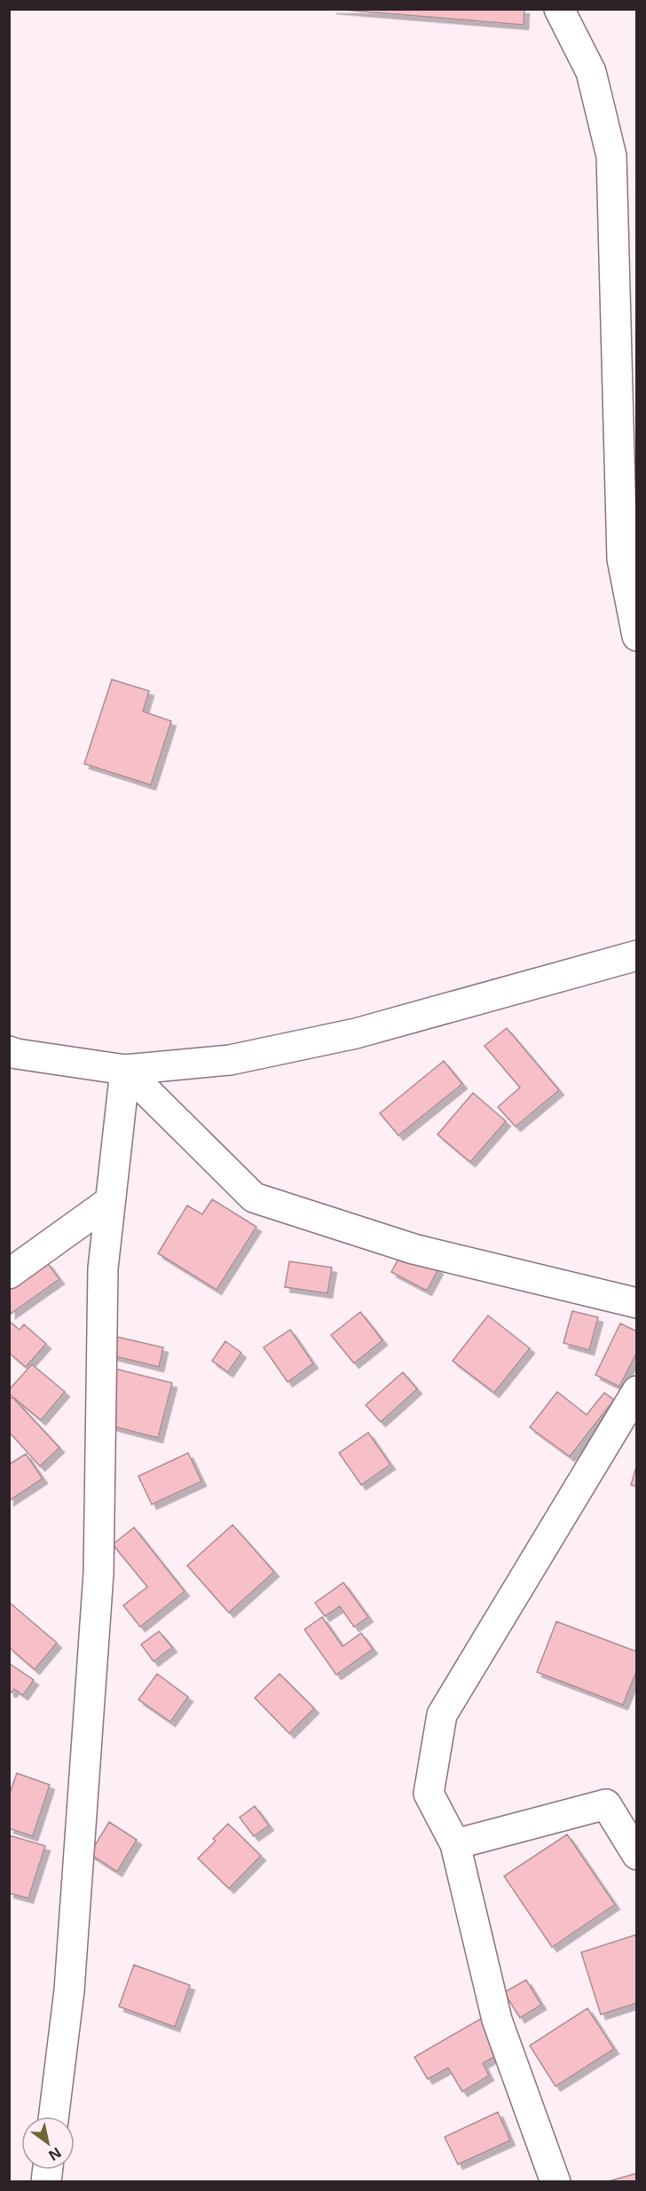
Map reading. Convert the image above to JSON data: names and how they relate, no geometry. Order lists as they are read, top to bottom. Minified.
{"north":"bottom right"}
